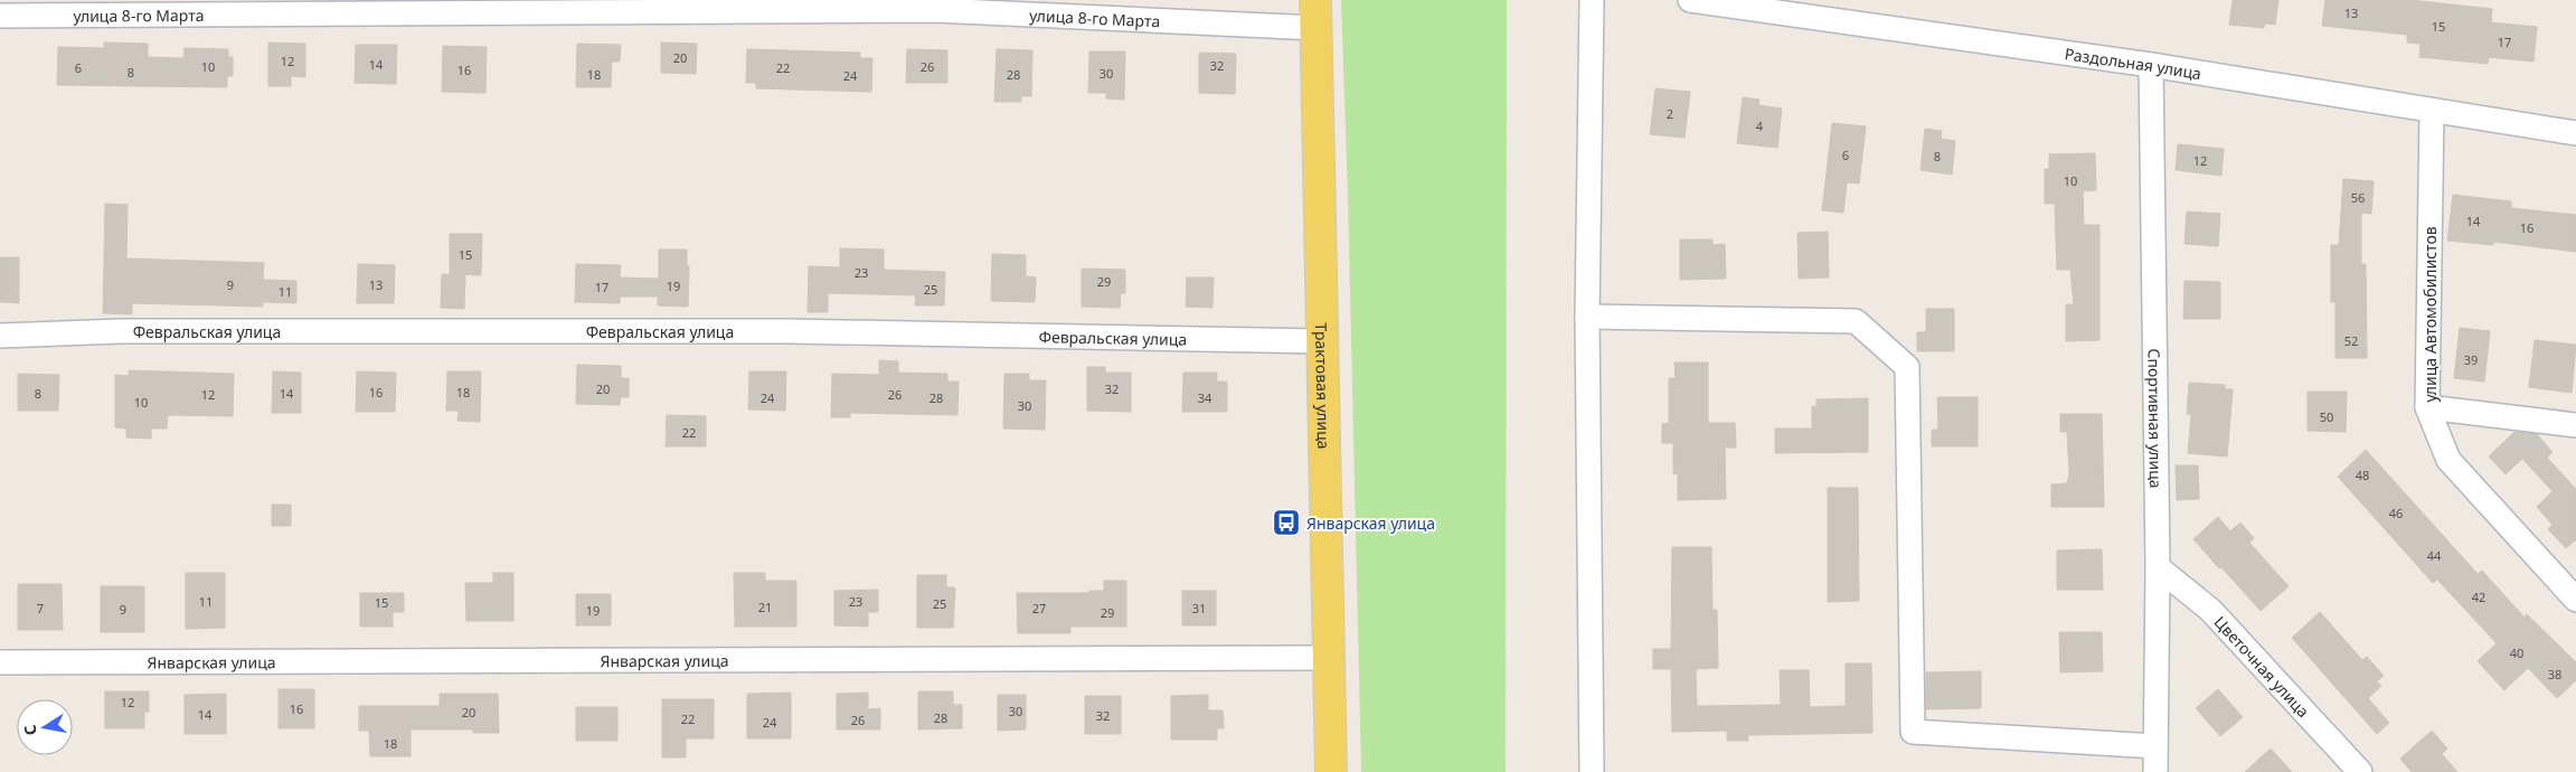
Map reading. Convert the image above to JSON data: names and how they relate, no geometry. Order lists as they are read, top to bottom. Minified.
{"streets":{"main road":["Трактовая улица"],"street":["улица 8-го Марта","Раздольная улица","улица Автомобилистов","Февральская улица","Спортивная улица","Январская улица","Цветочная улица"]},"crossings":[["улица 8-го Марта","Трактовая улица"],["Раздольная улица","улица Автомобилистов"],["Раздольная улица","Спортивная улица"],["Февральская улица","Трактовая улица"],["Трактовая улица","Январская улица"],["Спортивная улица","Цветочная улица"]],"places":{"bus stop":["Январская улица"]},"house_numbers":["13","15","17","20","12","14","32","10","26","6","22","16","8","30","18","28","24","2","4","6","8","12","10","56","14","16","15","23","29","9","13","19","17","25","11","52","39","20","32","16","18","8","14","12","26","24","28","34","10","30","50","22","48","46","44","42","11","23","15","25","21","7","27","31","9","19","29","40","38","12","16","30","20","14","32","28","22","26","24","18"],"north":"left"}
